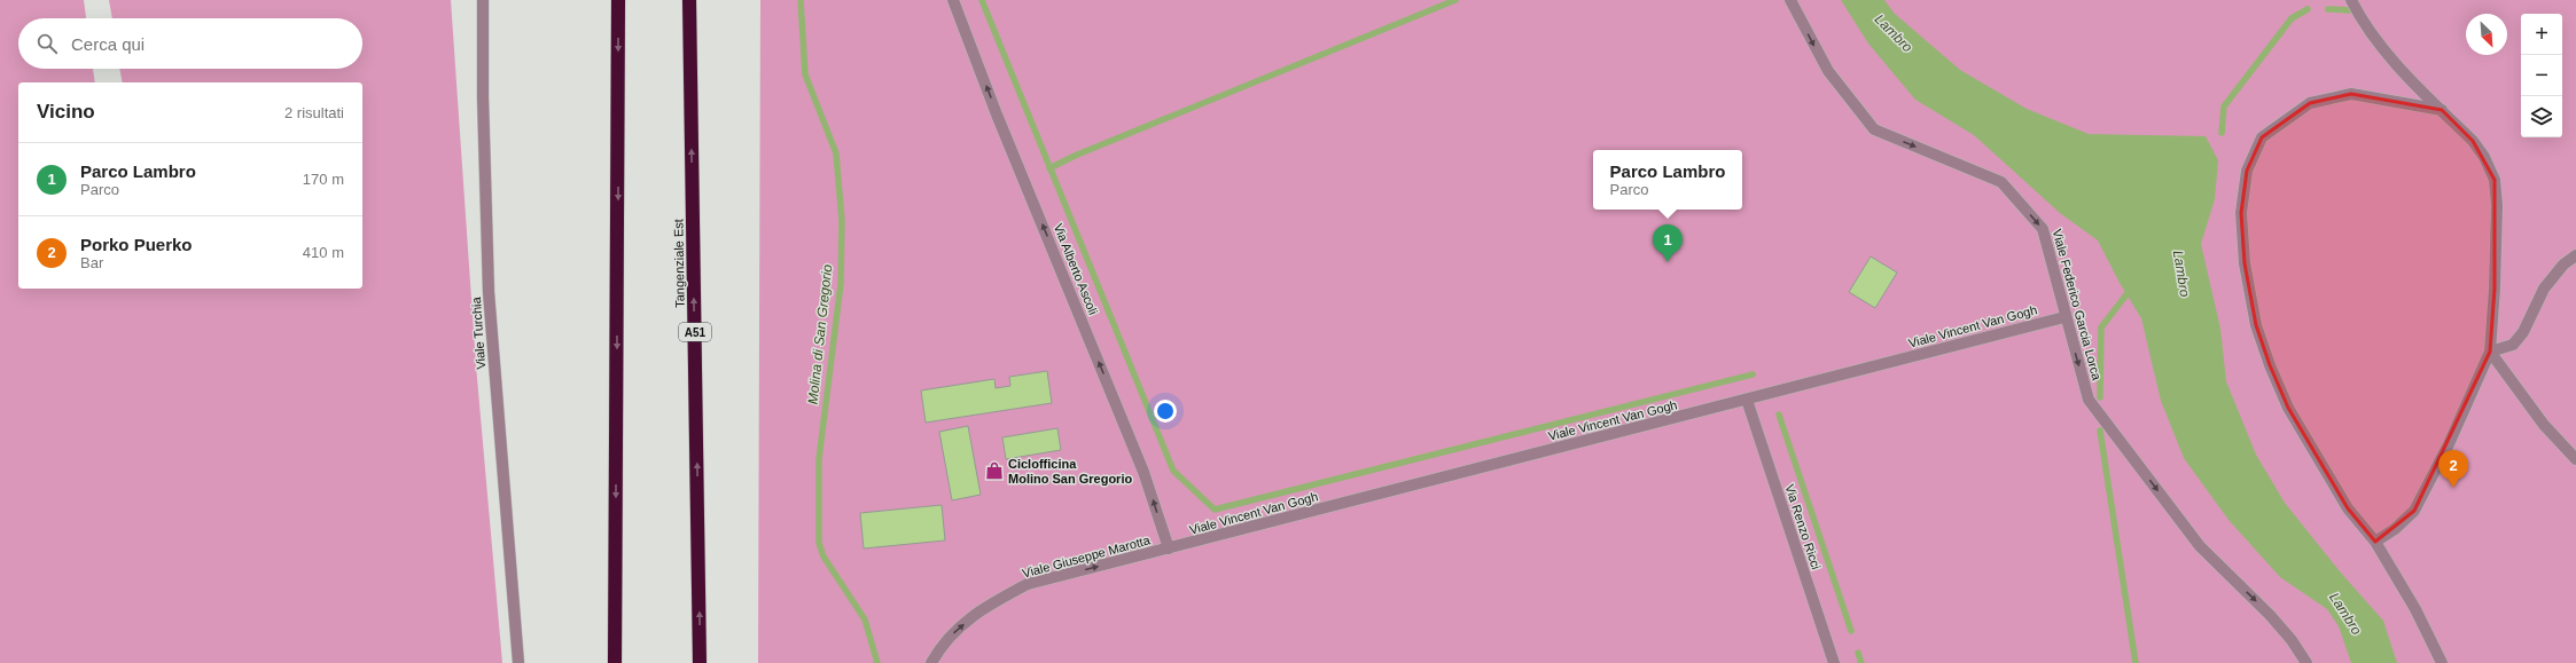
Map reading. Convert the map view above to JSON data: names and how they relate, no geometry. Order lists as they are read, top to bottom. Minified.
{"streets":{"highway":["Tangenziale Est","A51"],"street":["Via Alberto Ascoli","Viale Federico Garcia Lorca","Viale Vincent Van Gogh","Viale Turchia","Via Renzo Ricci","Viale Giuseppe Marotta"]},"crossings":[["Via Alberto Ascoli","Viale Vincent Van Gogh"],["Via Alberto Ascoli","Viale Giuseppe Marotta"],["Viale Federico Garcia Lorca","Viale Vincent Van Gogh"],["Viale Vincent Van Gogh","Via Renzo Ricci"],["Viale Vincent Van Gogh","Viale Giuseppe Marotta"]],"one_way":["Via Alberto Ascoli","Viale Federico Garcia Lorca","Viale Giuseppe Marotta"],"water":["Lambro","Molina di San Gregorio"],"places":{"shop":["Ciclofficina Molino San Gregorio"]},"north":"bottom right","page":{"map_buttons":["+","−"],"search":"Cerca qui","heading":["Vicino","2 risultati"],"list":[{"mark":"1","name":"Parco Lambro","note":"Parco","value":"170 m"},{"mark":"2","name":"Porko Puerko","note":"Bar","value":"410 m"}],"popup":["Parco Lambro","Parco"],"pins":["1","2"]}}
